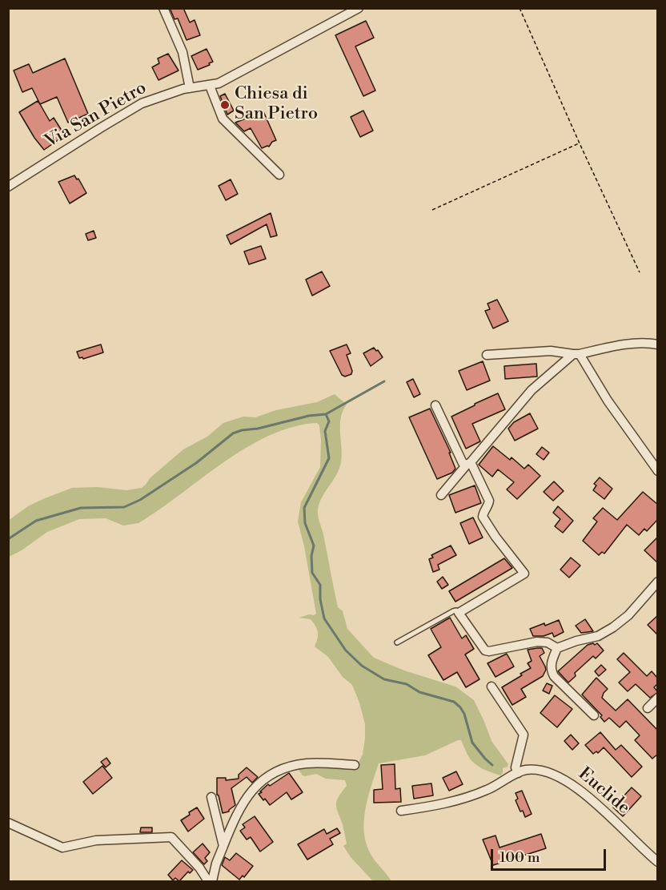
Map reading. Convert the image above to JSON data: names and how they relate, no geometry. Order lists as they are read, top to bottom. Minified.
{"streets":{"street":["Via San Pietro","Euclide"]},"places":["Chiesa di San Pietro"],"scale_bar":"100 m"}
